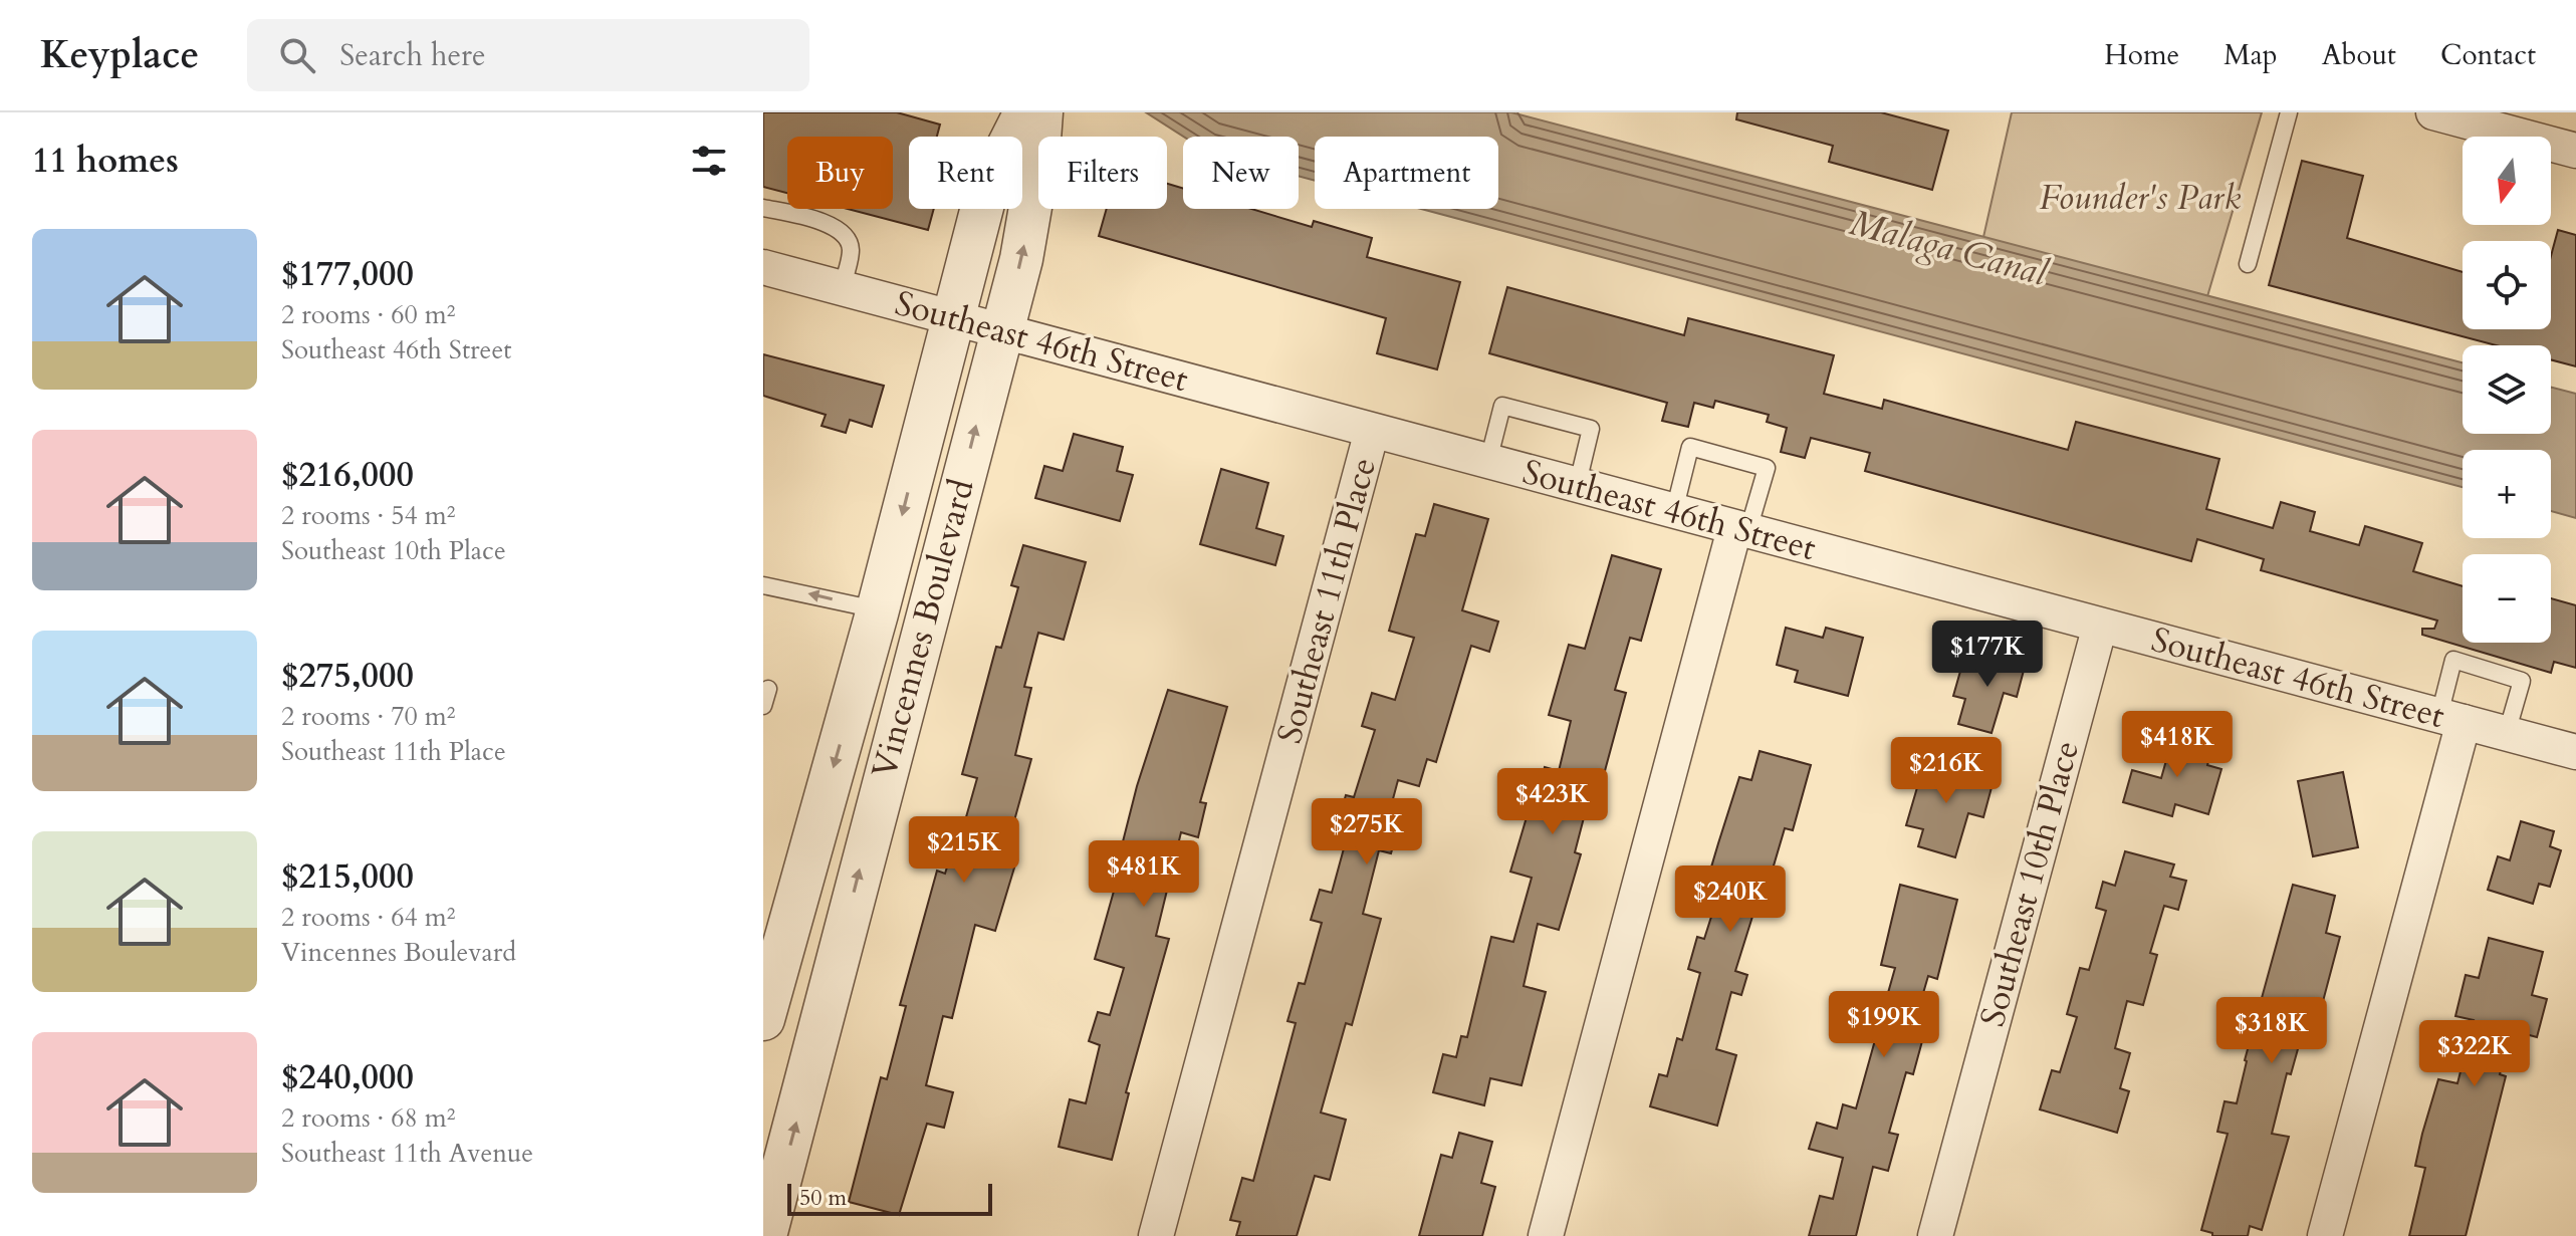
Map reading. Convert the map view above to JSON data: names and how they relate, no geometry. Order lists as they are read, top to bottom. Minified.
{"streets":{"street":["Southeast 46th Street","Southeast 11th Place","Vincennes Boulevard","Southeast 10th Place"]},"crossings":[["Southeast 46th Street","Southeast 11th Place"],["Southeast 46th Street","Vincennes Boulevard"],["Southeast 46th Street","Southeast 10th Place"]],"water":["Malaga Canal"],"parks":["Founder's Park"],"scale_bar":"50 m","north":"bottom","page":{"header":"Keyplace","search":"Search here","nav":["Home","Map","About","Contact"],"heading":"11 homes","map_buttons":["+","−"],"chip":["Buy","Rent","Filters","New","Apartment"],"list":[{"name":"$177,000","note":"2 rooms · 60 m² · Southeast 46th Street"},{"name":"$216,000","note":"2 rooms · 54 m² · Southeast 10th Place"},{"name":"$275,000","note":"2 rooms · 70 m² · Southeast 11th Place"},{"name":"$215,000","note":"2 rooms · 64 m² · Vincennes Boulevard"},{"name":"$240,000","note":"2 rooms · 68 m² · Southeast 11th Avenue"}],"price":["$177K","$418K","$216K","$423K","$275K","$215K","$481K","$240K","$199K","$318K","$322K"],"scale":"50 m"}}
